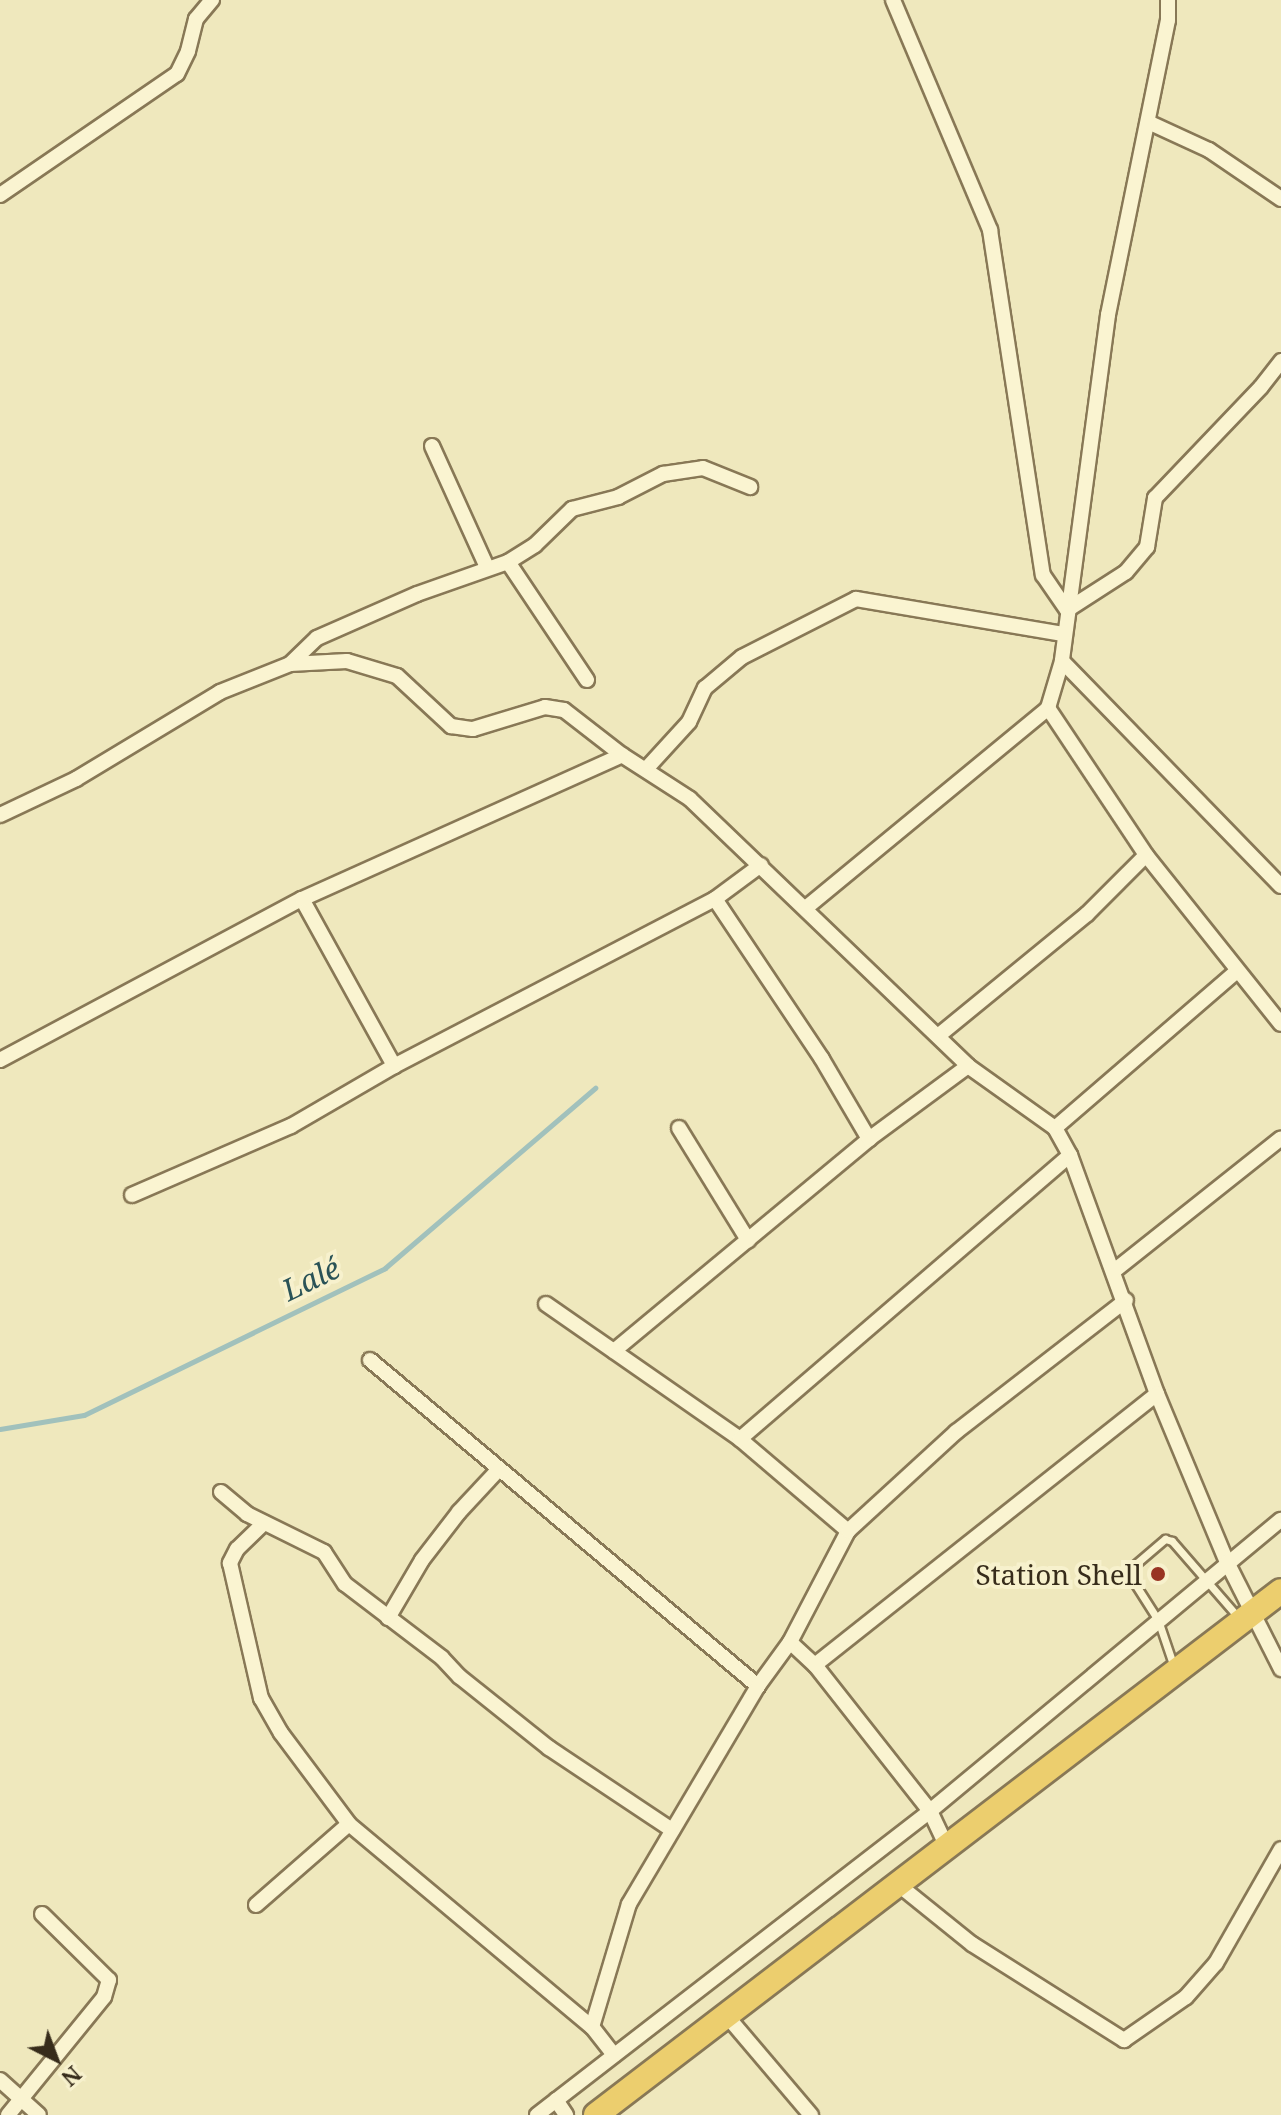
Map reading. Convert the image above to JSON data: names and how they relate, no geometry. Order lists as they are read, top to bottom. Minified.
{"water":["Lalé"],"places":["Station Shell"],"north":"bottom right"}
